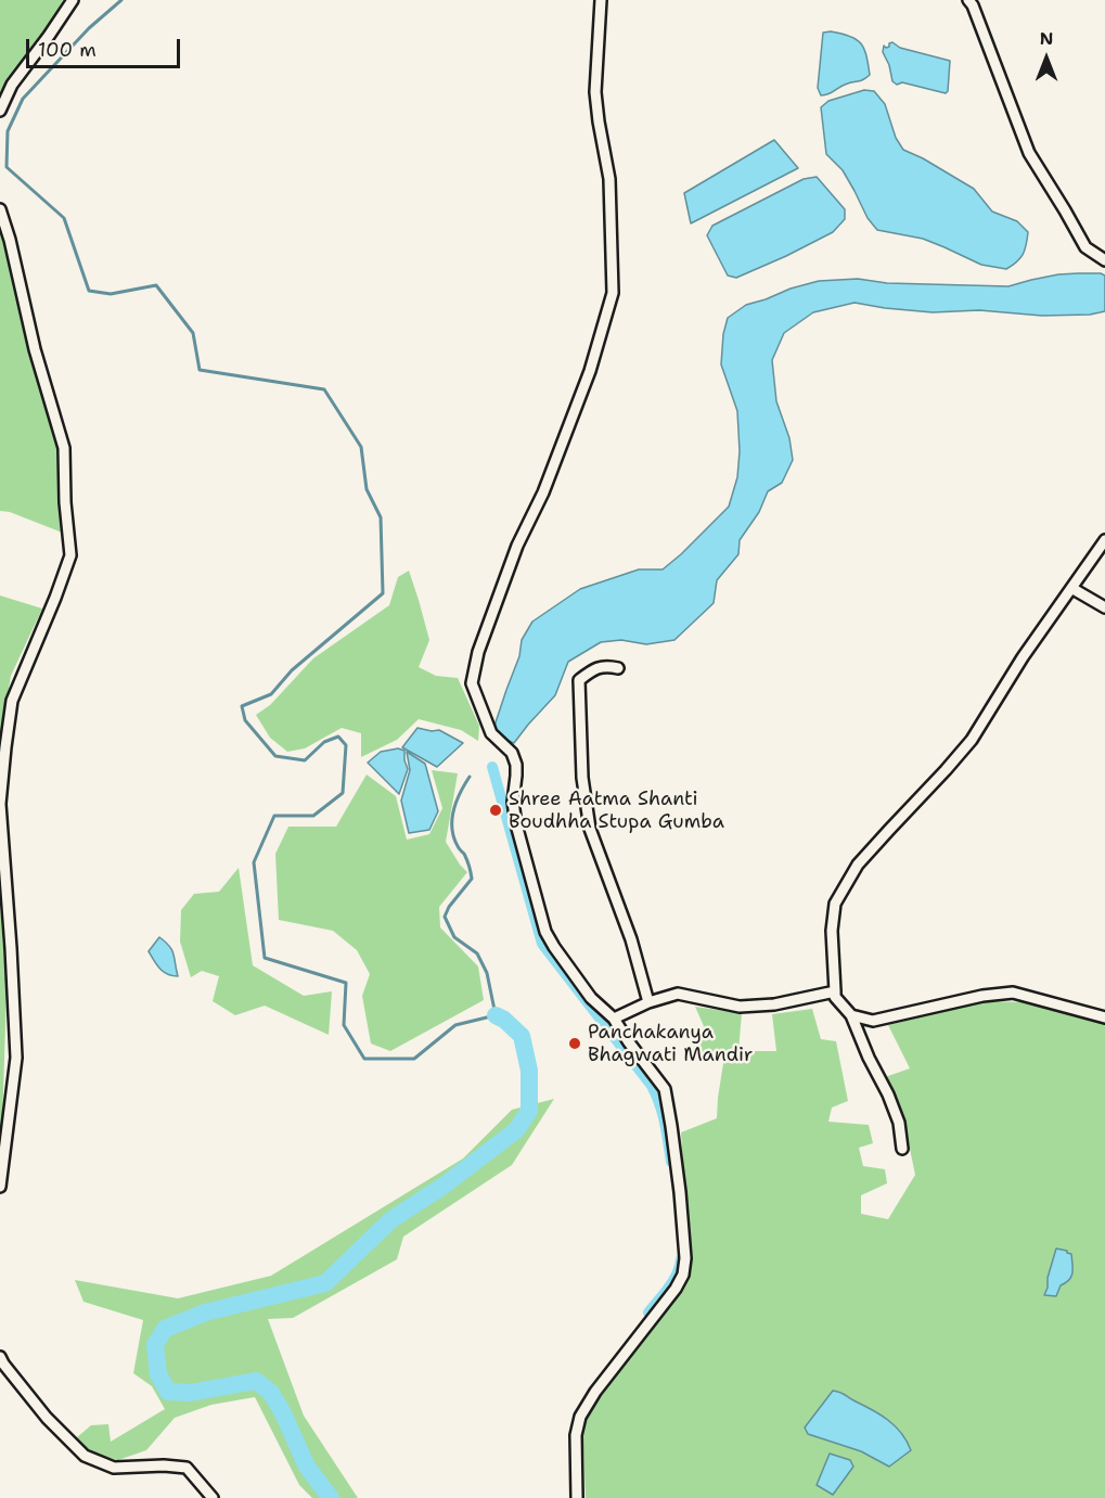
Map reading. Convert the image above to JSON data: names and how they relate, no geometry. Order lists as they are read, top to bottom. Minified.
{"places":["Shree Aatma Shanti Boudhha Stupa Gumba","Panchakanya Bhagwati Mandir"],"scale_bar":"100 m","north":"top"}
